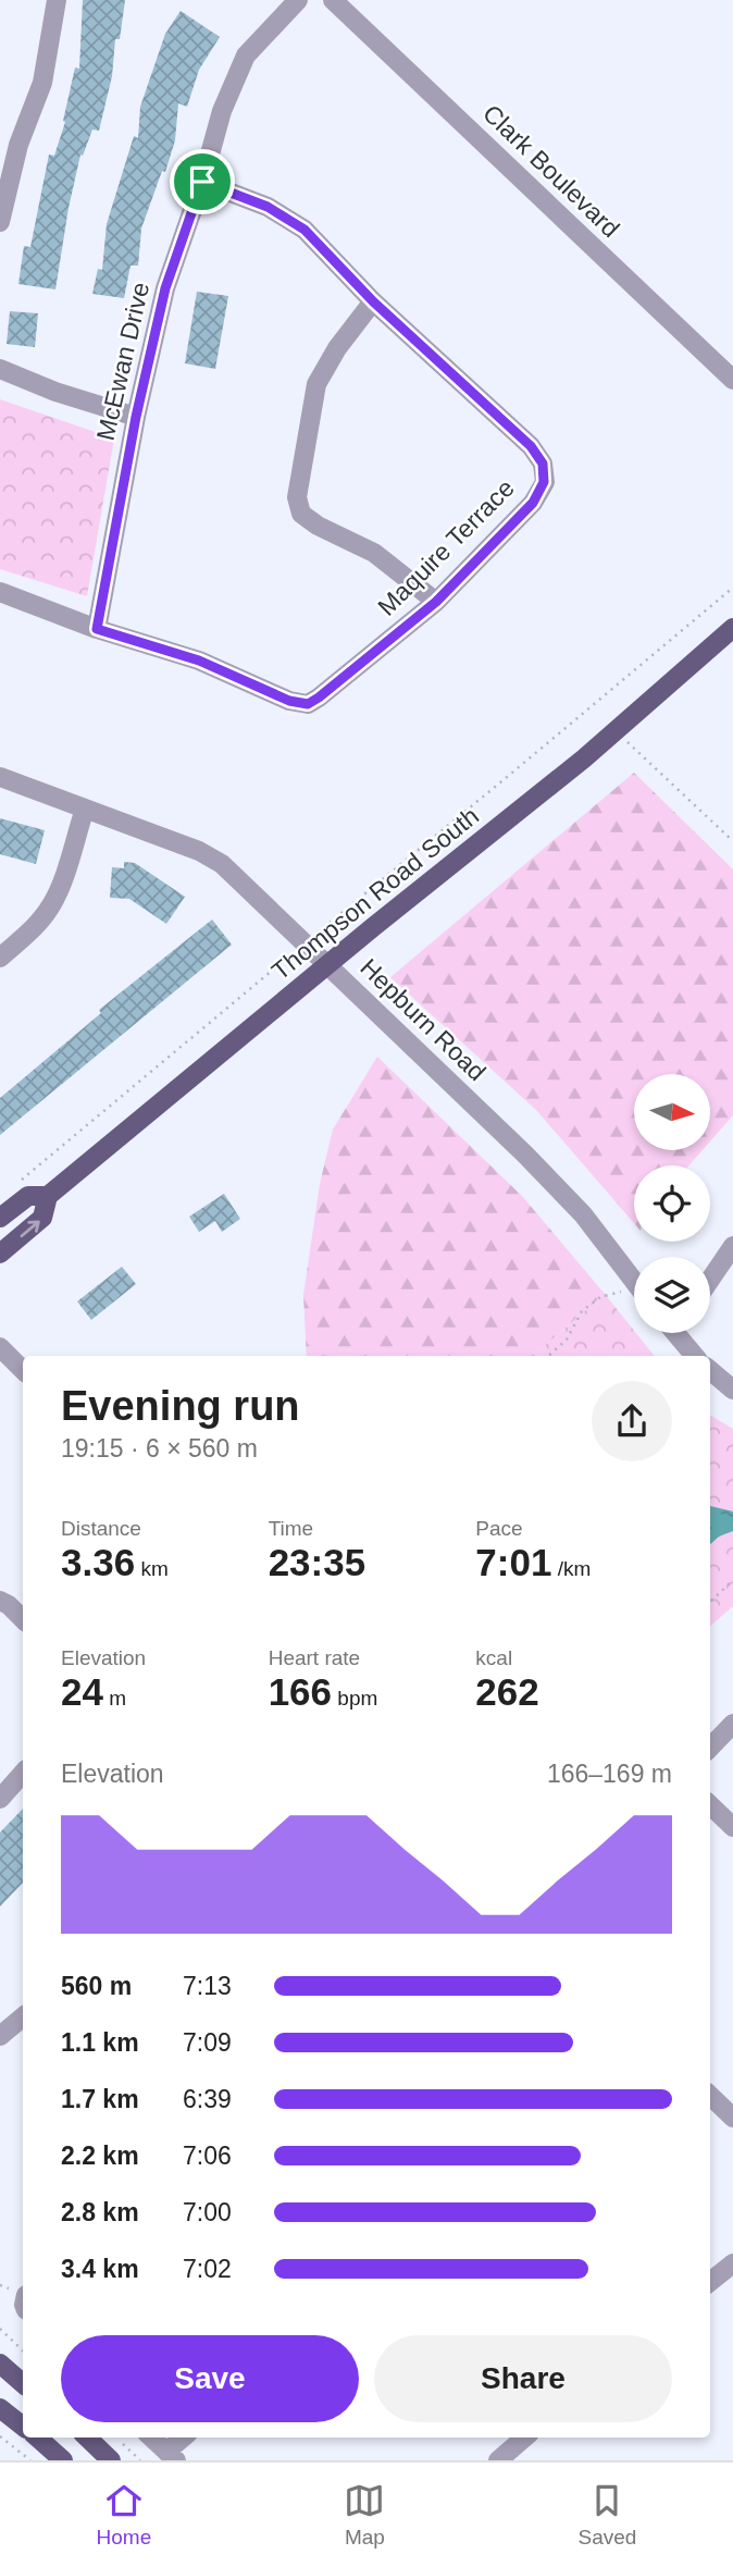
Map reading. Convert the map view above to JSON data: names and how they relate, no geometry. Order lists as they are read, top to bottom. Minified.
{"streets":{"main road":["Thompson Road South"],"street":["Clark Boulevard","McEwan Drive","Maquire Terrace","Hepburn Road"]},"crossings":[["McEwan Drive","Maquire Terrace"],["Thompson Road South","Hepburn Road"]],"north":"right","page":{"heading":["Evening run","19:15 · 6 × 560 m"],"stats":[["Distance","3.36 km"],["Time","23:35"],["Pace","7:01 /km"],["Elevation","24 m"],["Heart rate","166 bpm"],["kcal","262"]],"chart":["Elevation","166–169 m"],"list":[{"name":"560 m","note":"7:13"},{"name":"1.1 km","note":"7:09"},{"name":"1.7 km","note":"6:39"},{"name":"2.2 km","note":"7:06"},{"name":"2.8 km","note":"7:00"},{"name":"3.4 km","note":"7:02"}],"buttons":["Save","Share"],"tabs":["Home","Map","Saved"]}}
